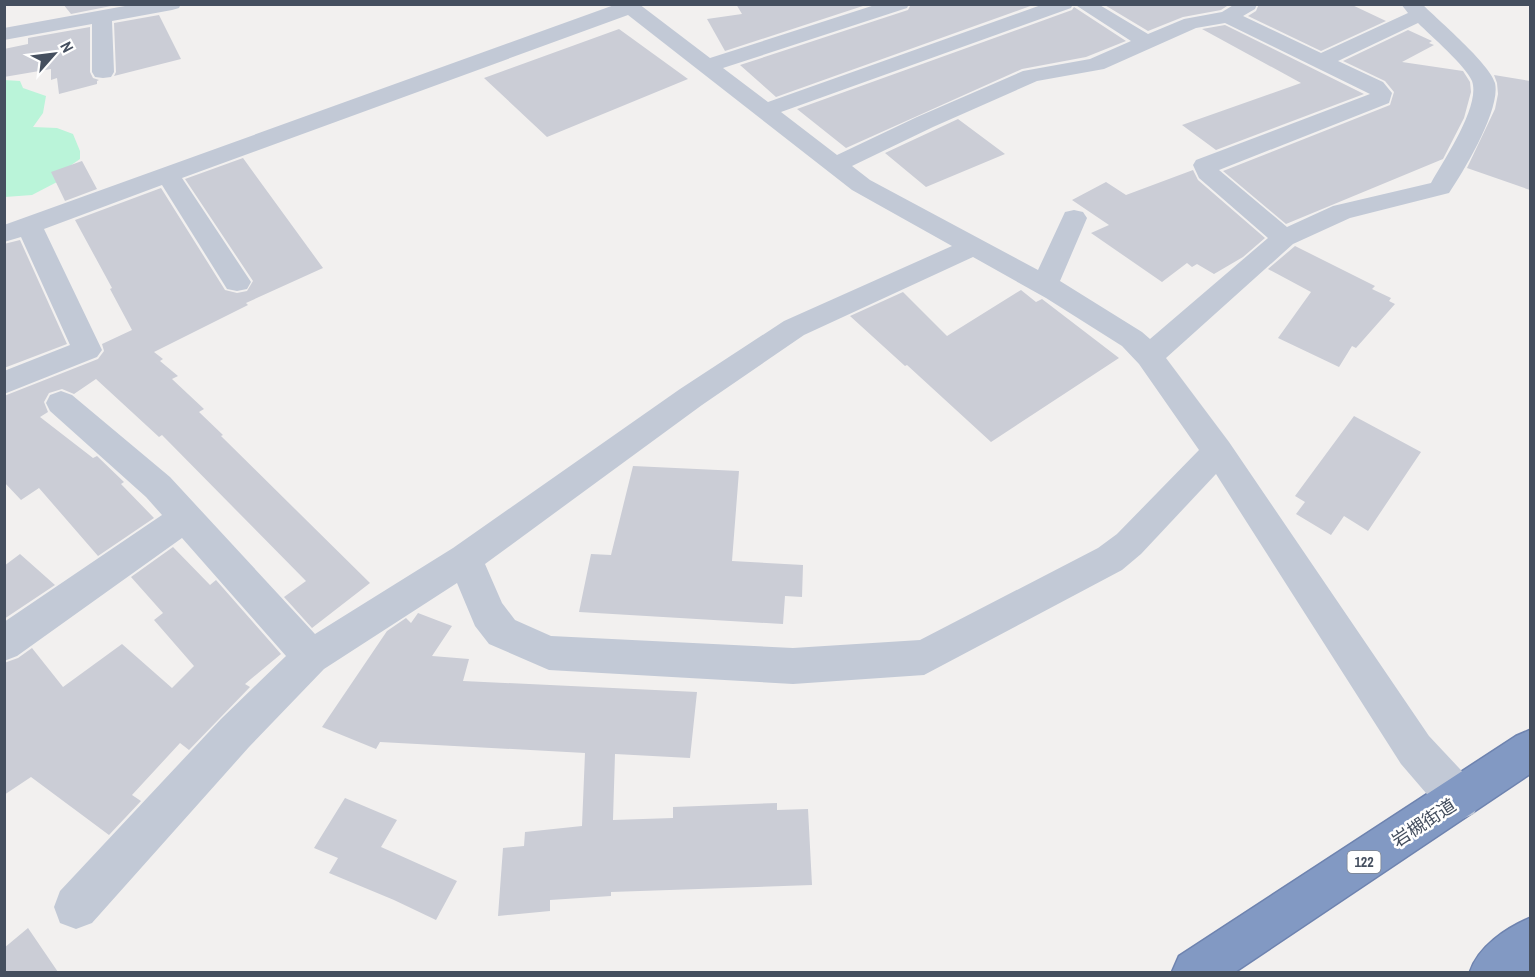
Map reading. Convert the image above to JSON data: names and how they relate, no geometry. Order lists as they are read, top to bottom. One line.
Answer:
{"streets":{"highway":["岩槻街道","122"]},"north":"top right"}
